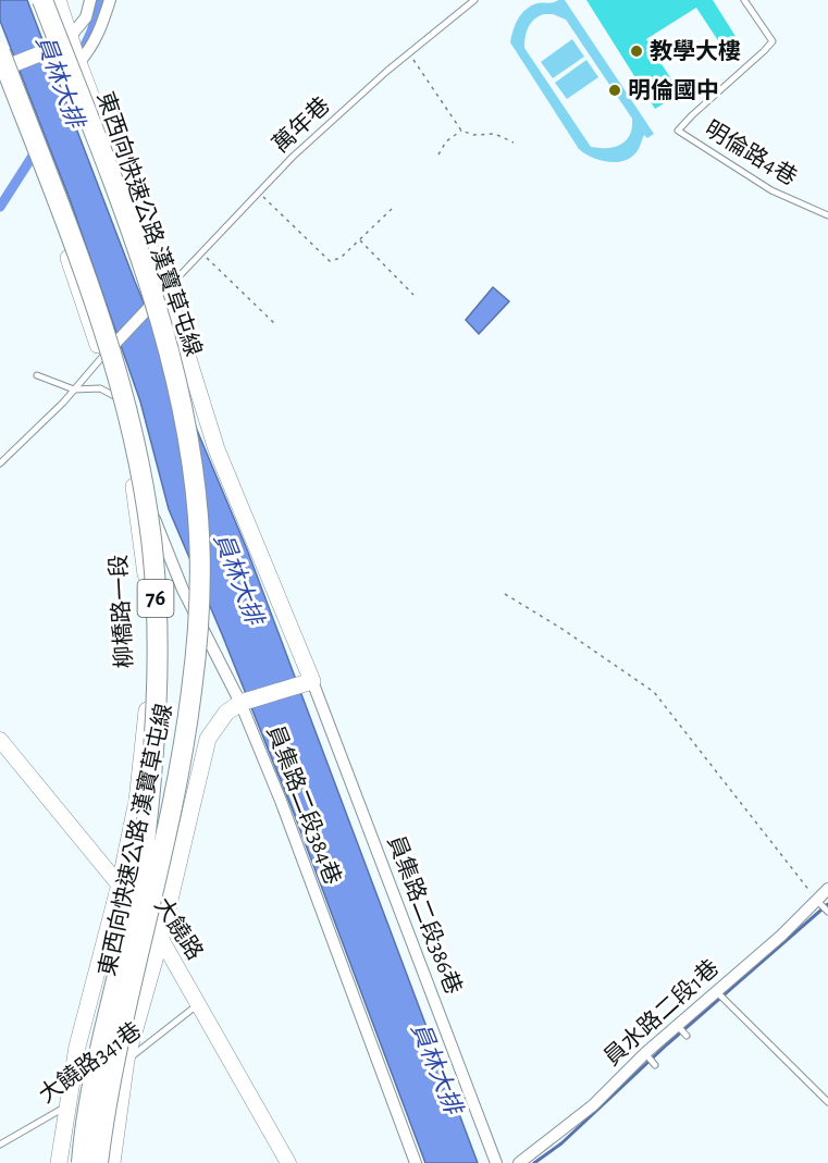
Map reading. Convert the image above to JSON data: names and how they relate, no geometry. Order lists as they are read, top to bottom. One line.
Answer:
{"streets":{"highway":["東西向快速公路 漢寶草屯線","76"],"main road":["柳橋路一段"],"street":["員集路二段384巷","員集路二段386巷","大饒路","員水路二段1巷"],"lane":["萬年巷","明倫路4巷","大饒路341巷"]},"crossings":[["東西向快速公路 漢寶草屯線","柳橋路一段"],["柳橋路一段","員集路二段384巷"],["柳橋路一段","大饒路"],["柳橋路一段","大饒路341巷"],["大饒路","大饒路341巷"]],"water":["員林大排"],"places":["教學大樓","明倫國中"]}
